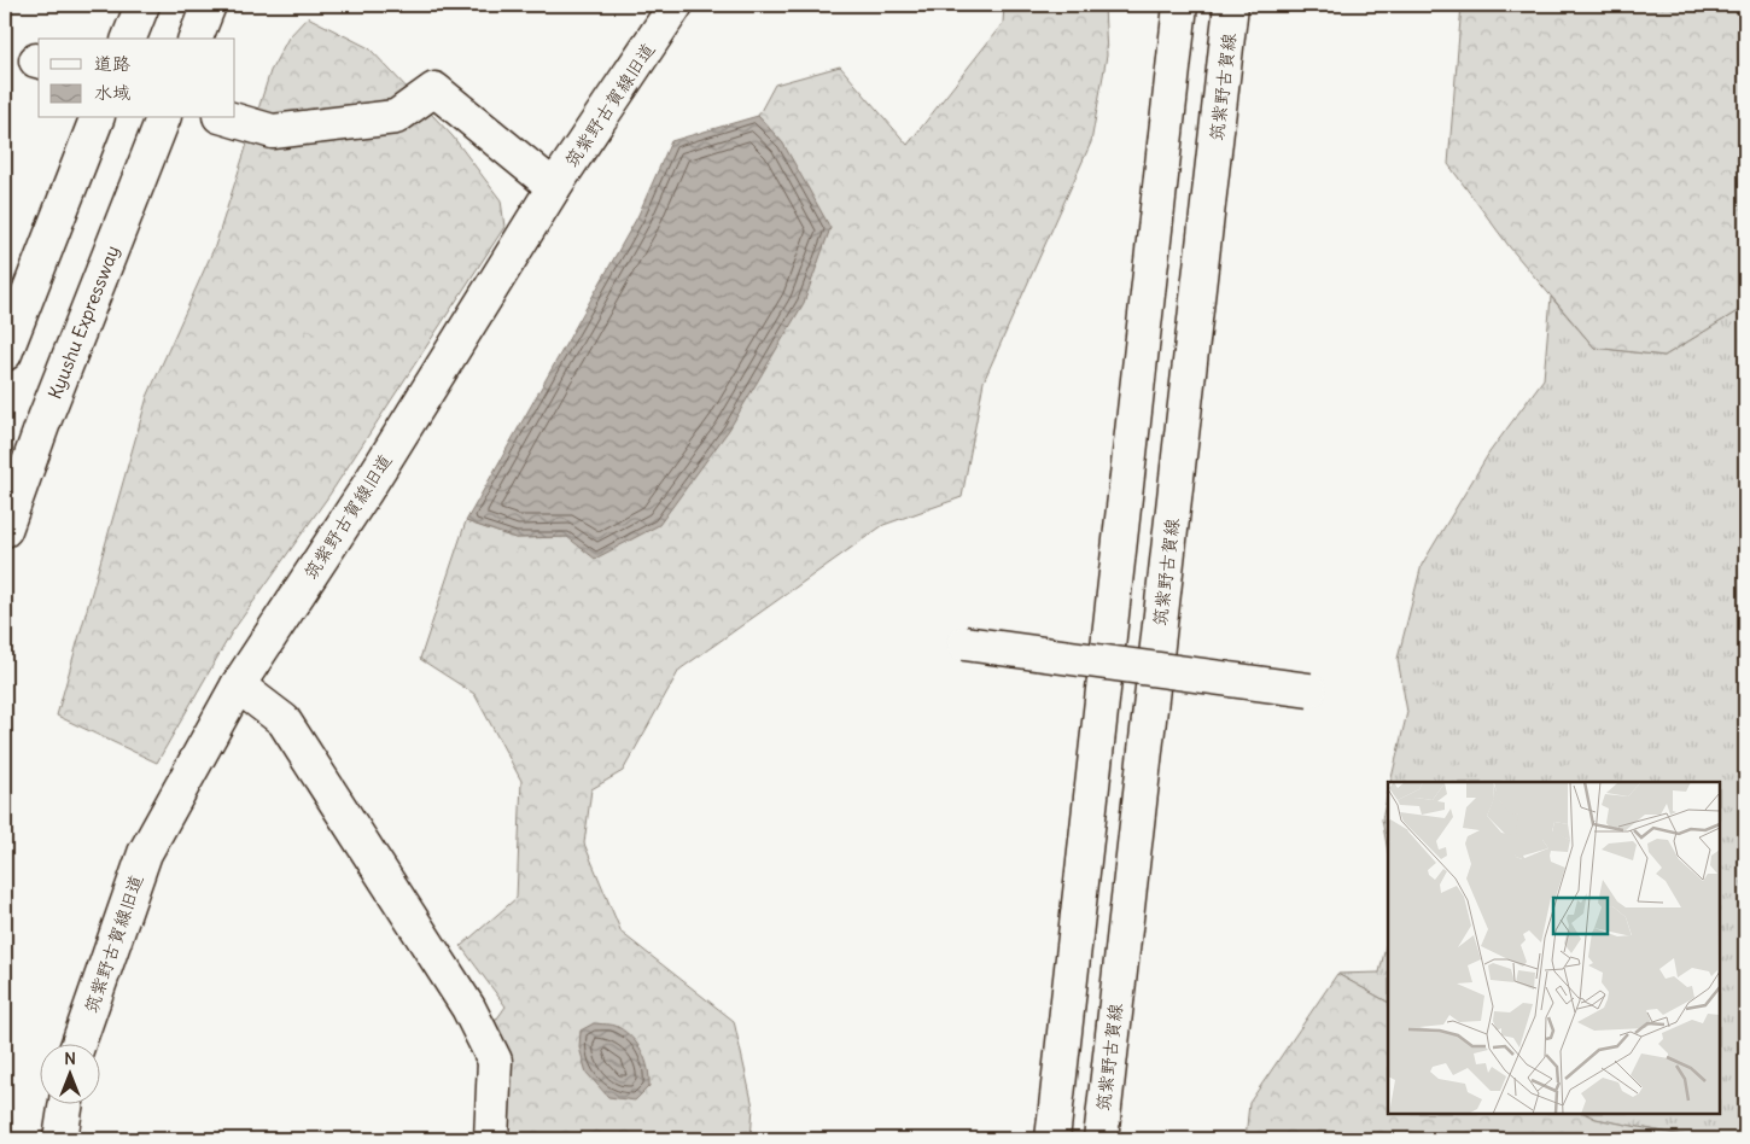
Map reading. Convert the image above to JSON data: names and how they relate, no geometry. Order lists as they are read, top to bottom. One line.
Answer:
{"streets":{"main road":["筑紫野古賀線","筑紫野古賀線旧道","Kyushu Expressway"]},"legend":["道路","水域"],"north":"top"}
